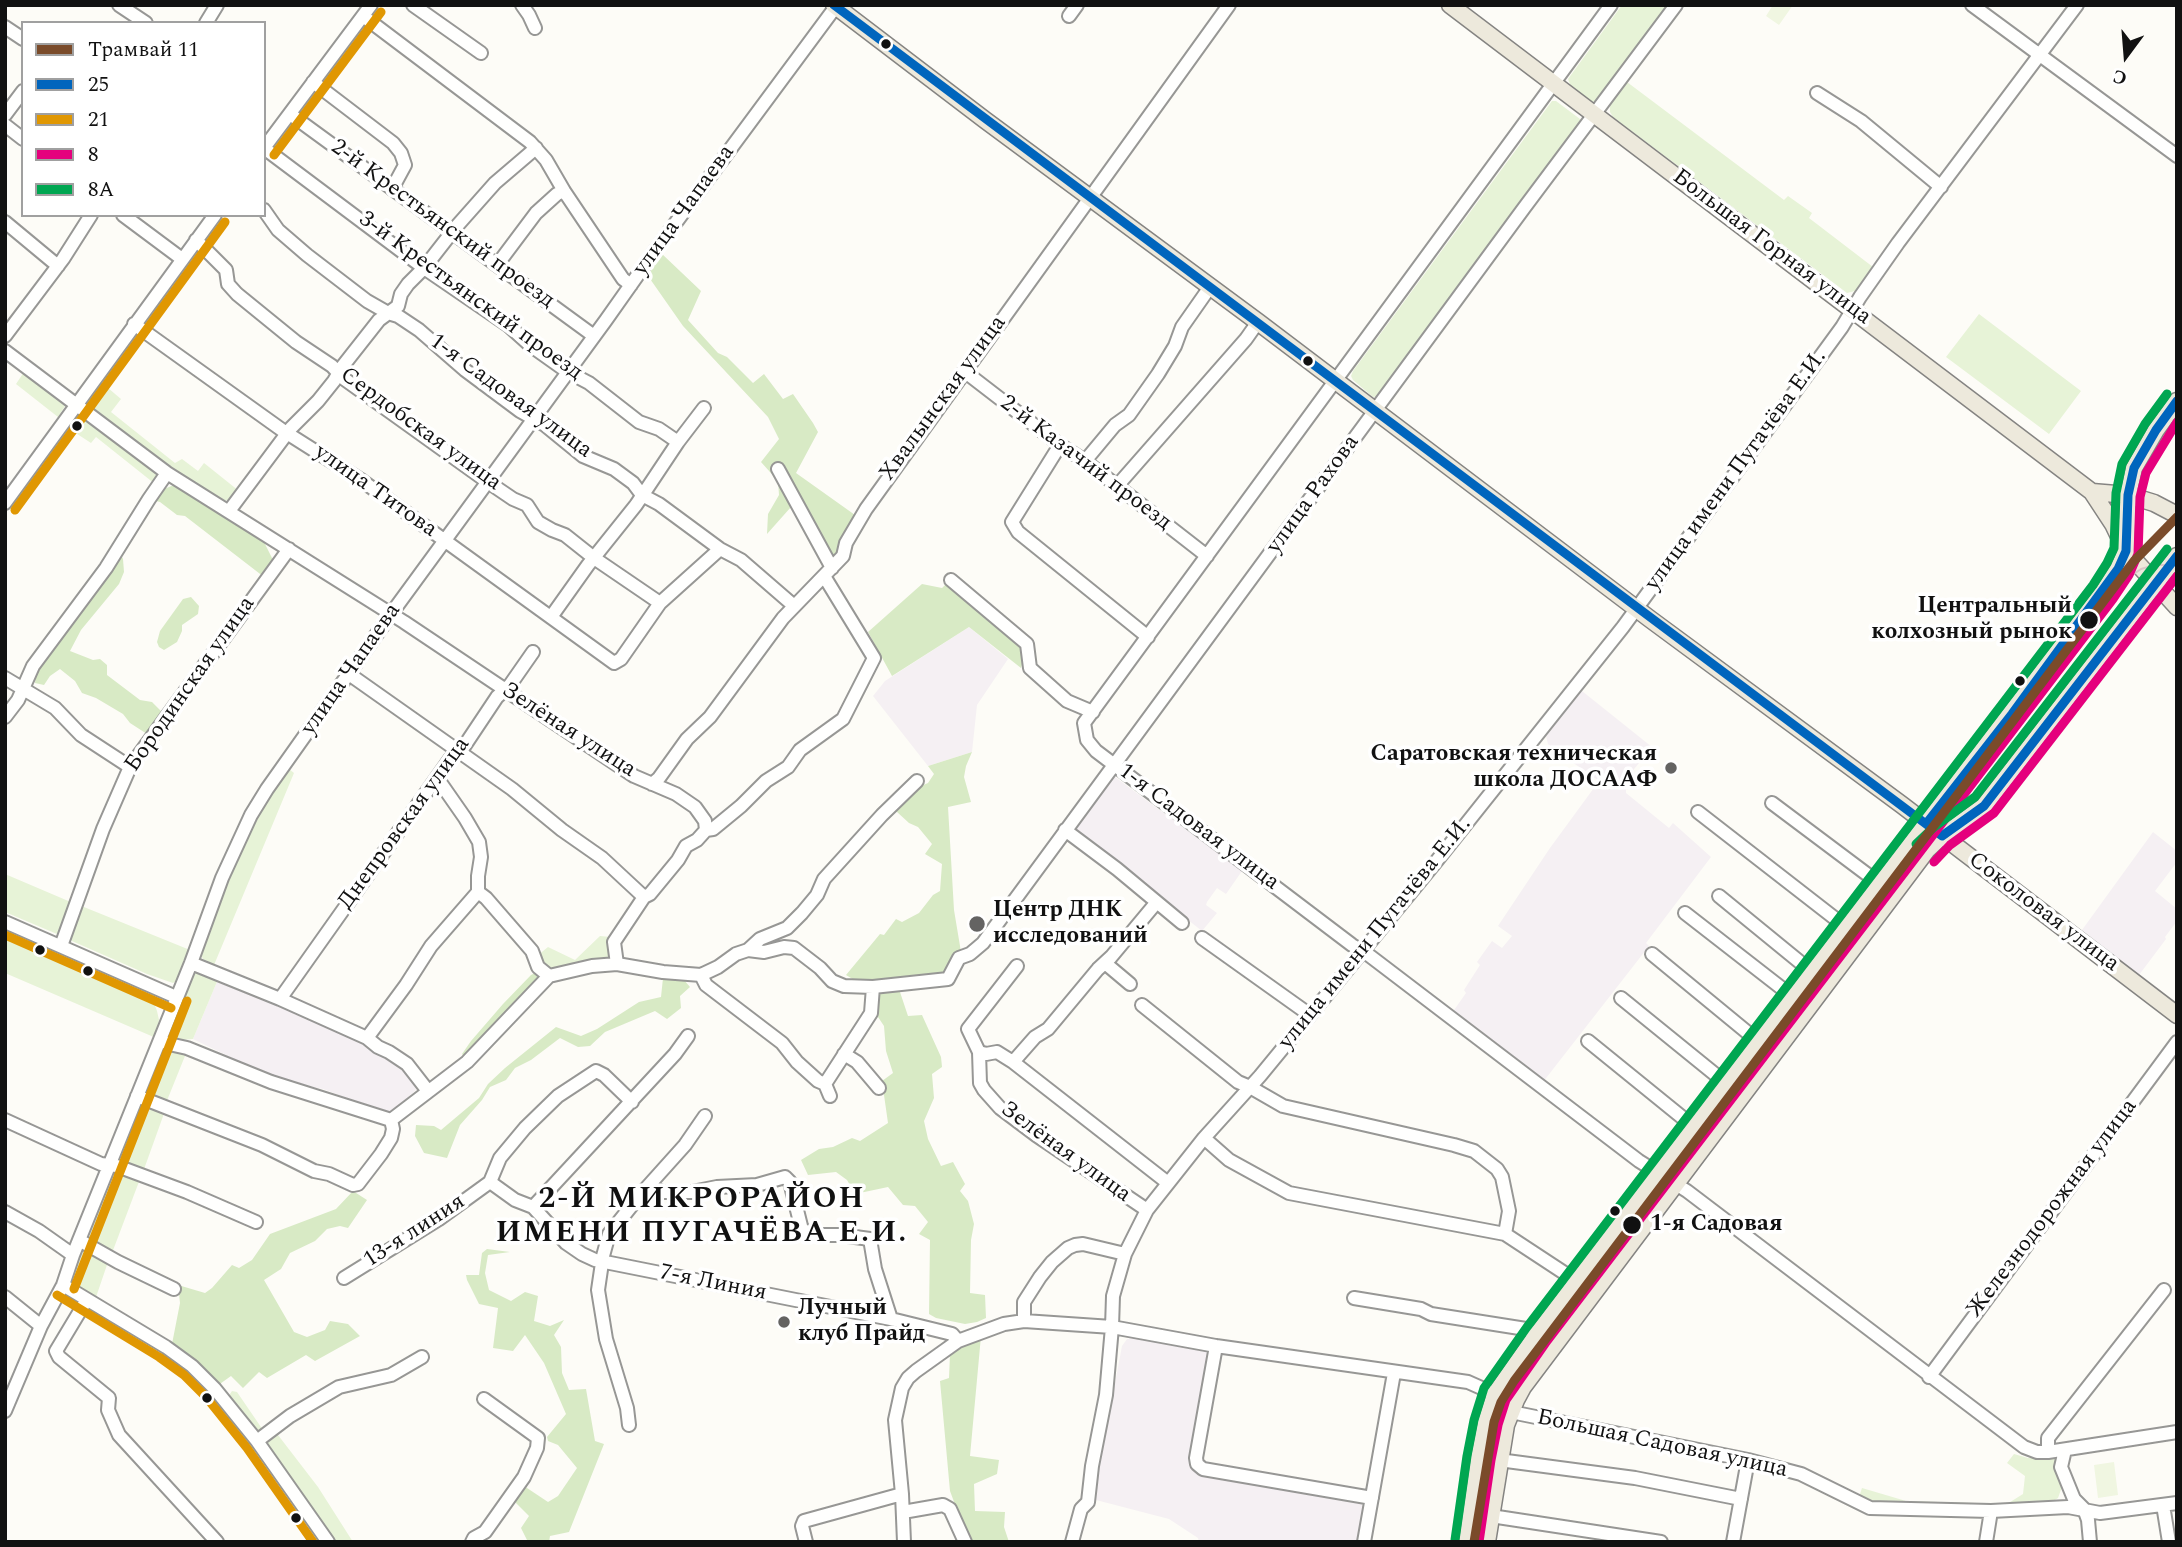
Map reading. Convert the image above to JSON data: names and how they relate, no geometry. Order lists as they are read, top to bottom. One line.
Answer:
{"streets":{"main road":["Большая Горная улица","Соколовая улица"],"street":["улица Чапаева","2-й Крестьянский проезд","3-й Крестьянский проезд","1-я Садовая улица","Хвалынская улица","Сердобская улица","2-й Казачий проезд","улица имени Пугачёва Е.И.","улица Титова","улица Рахова","Бородинская улица","Зелёная улица","Днепровская улица","Железнодорожная улица","13-я линия","7-я Линия","Большая Садовая улица"]},"crossings":[["улица Чапаева","2-й Крестьянский проезд"],["улица Чапаева","3-й Крестьянский проезд"],["улица Чапаева","1-я Садовая улица"],["улица Чапаева","Сердобская улица"],["улица Чапаева","улица Титова"],["улица Чапаева","Зелёная улица"],["улица Чапаева","Соколовая улица"],["Большая Горная улица","улица имени Пугачёва Е.И."],["Большая Горная улица","улица Рахова"],["1-я Садовая улица","Хвалынская улица"],["1-я Садовая улица","улица имени Пугачёва Е.И."],["1-я Садовая улица","улица Рахова"],["1-я Садовая улица","Железнодорожная улица"],["Хвалынская улица","2-й Казачий проезд"],["Хвалынская улица","Зелёная улица"],["Хвалынская улица","Соколовая улица"],["Сердобская улица","улица Титова"],["улица имени Пугачёва Е.И.","Зелёная улица"],["улица имени Пугачёва Е.И.","Соколовая улица"],["улица имени Пугачёва Е.И.","Большая Садовая улица"],["улица Рахова","Соколовая улица"],["Бородинская улица","Зелёная улица"],["Зелёная улица","Днепровская улица"],["13-я линия","7-я Линия"],["7-я Линия","Большая Садовая улица"]],"districts":["2-Й МИКРОРАЙОН ИМЕНИ ПУГАЧЁВА Е.И."],"places":["Центральный колхозный рынок","Саратовская техническая школа ДОСААФ","Центр ДНК исследований","1-я Садовая","Лучный клуб Прайд"],"lines":["transit line 25","transit line 21","transit line 8А","transit line 8","tram line 11"],"legend":["Трамвай 11","25","21","8","8А"],"north":"bottom"}
